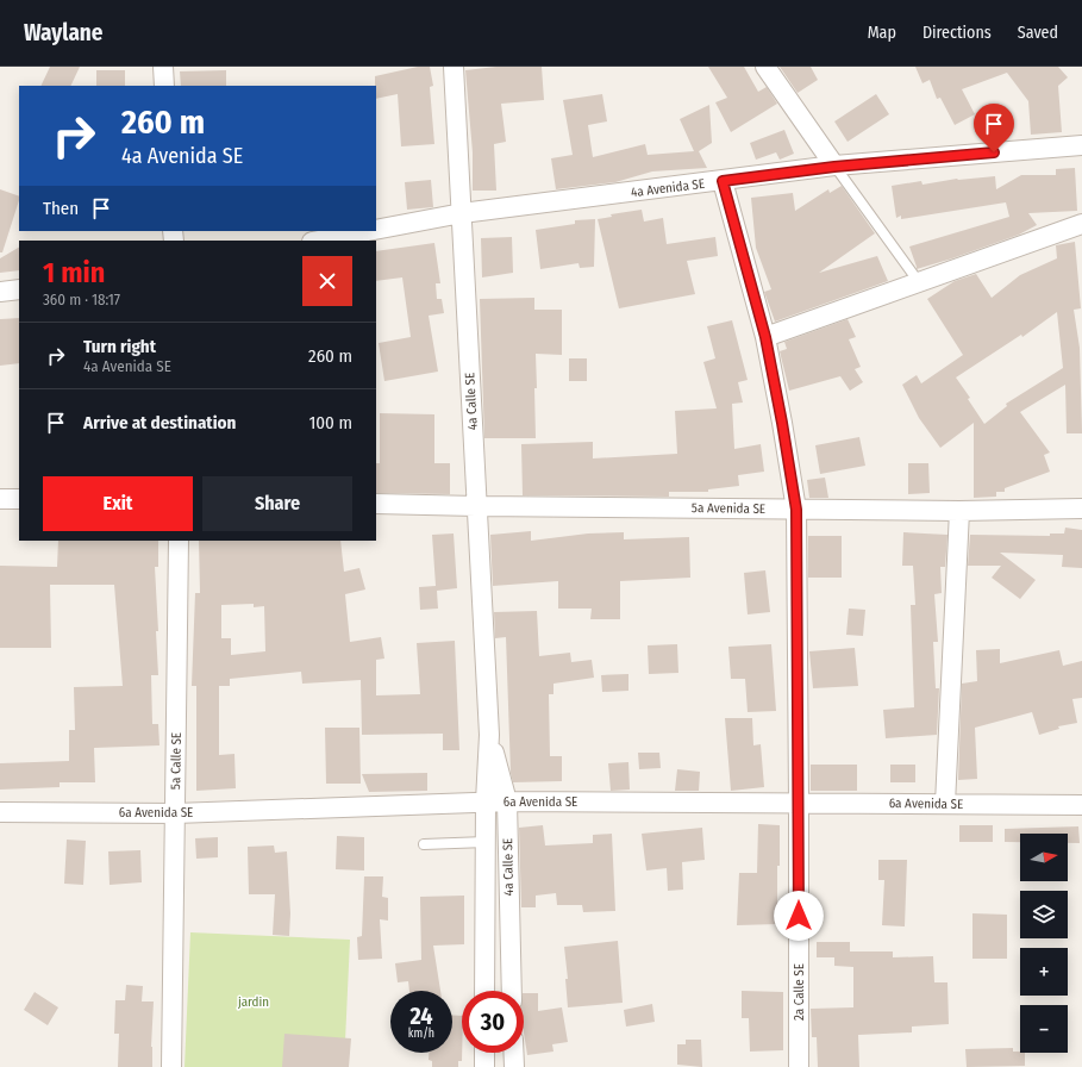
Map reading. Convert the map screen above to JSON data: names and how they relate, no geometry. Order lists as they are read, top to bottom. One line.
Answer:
{"streets":{"street":["4a Avenida SE","4a Calle SE","5a Avenida SE","5a Calle SE","6a Avenida SE","2a Calle SE"]},"crossings":[["4a Avenida SE","4a Calle SE"],["4a Avenida SE","2a Calle SE"],["4a Calle SE","5a Avenida SE"],["4a Calle SE","6a Avenida SE"],["5a Avenida SE","2a Calle SE"],["5a Calle SE","6a Avenida SE"],["6a Avenida SE","2a Calle SE"]],"parks":["jardin"],"north":"right","page":{"header":"Waylane","nav":["Map","Directions","Saved"],"turn":["260 m","4a Avenida SE"],"then":"Then","heading":["1 min","360 m · 18:17"],"list":[{"name":"Turn right","note":"4a Avenida SE","value":"260 m"},{"name":"Arrive at destination","value":"100 m"}],"buttons":["Exit","Share"],"map_buttons":["+","−"],"speed":"24 km/h","limit":"30"}}
